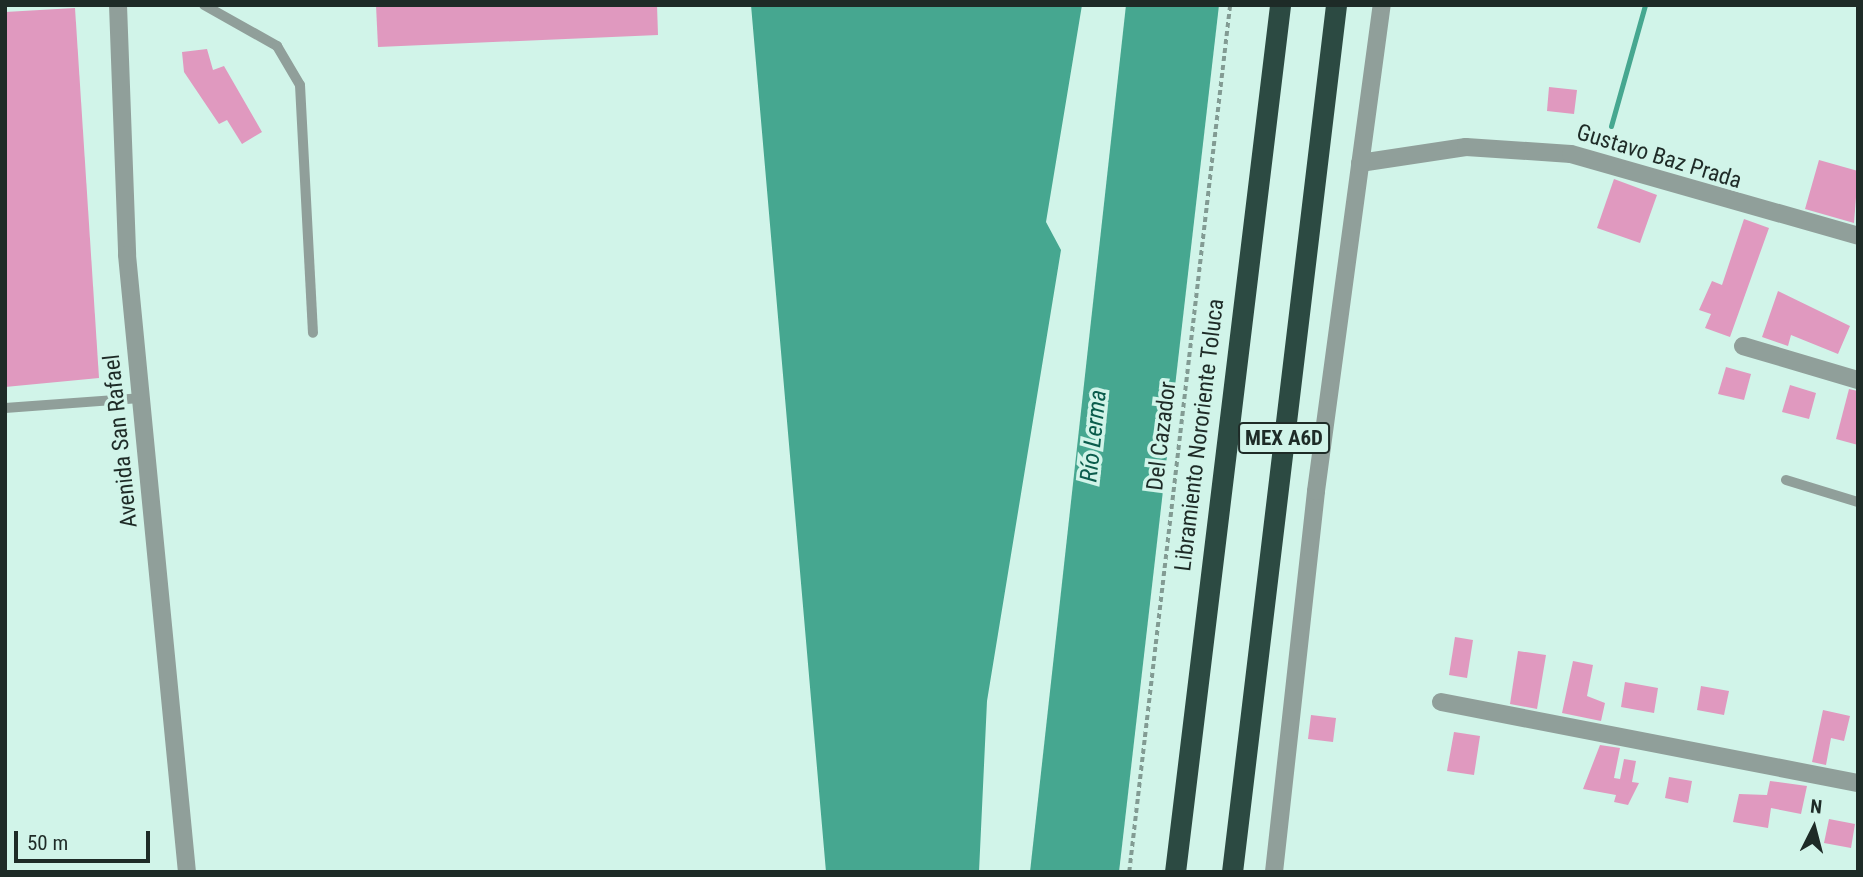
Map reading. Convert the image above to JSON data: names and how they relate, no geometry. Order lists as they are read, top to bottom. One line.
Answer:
{"streets":{"highway":["Libramiento Nororiente Toluca","MEX A6D"],"street":["Gustavo Baz Prada","Avenida San Rafael"],"path":["Del Cazador"]},"water":["Río Lerma"],"scale_bar":"50 m","north":"top"}
